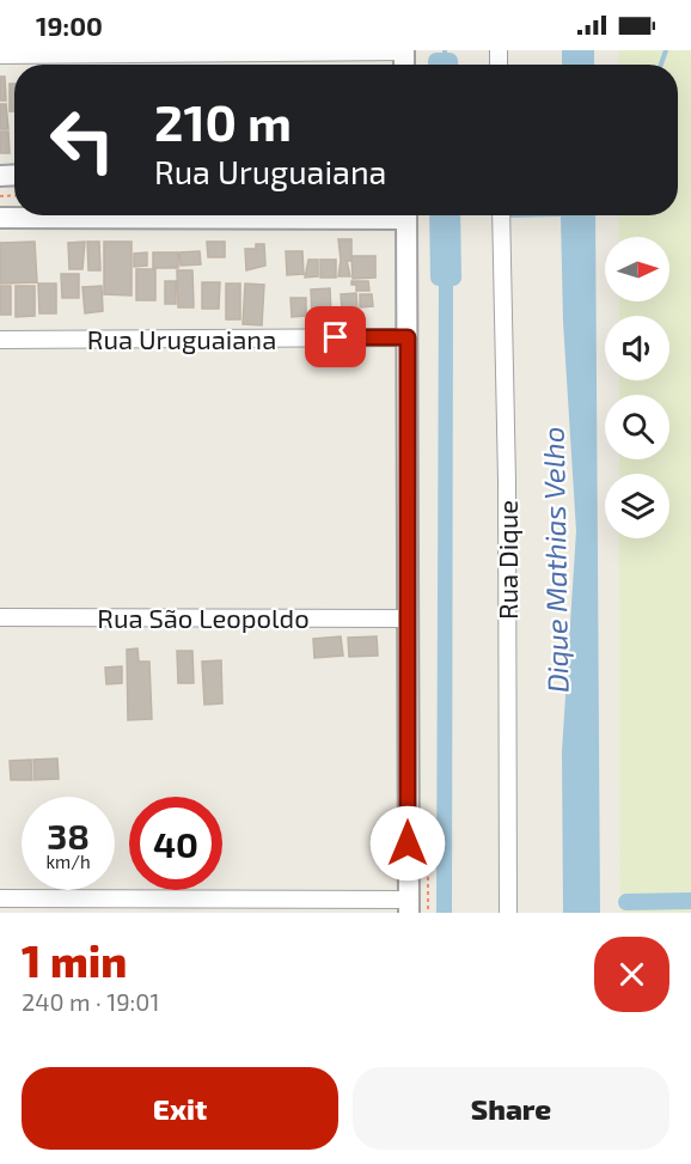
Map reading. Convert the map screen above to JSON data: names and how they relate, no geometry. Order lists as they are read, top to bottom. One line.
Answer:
{"streets":{"street":["Rua Uruguaiana","Rua Dique","Rua São Leopoldo"]},"water":["Dique Mathias Velho"],"north":"right","page":{"status":"19:00","turn":["210 m","Rua Uruguaiana"],"speed":"38 km/h","limit":"40","heading":["1 min","240 m · 19:01"],"buttons":["Exit","Share"]}}
